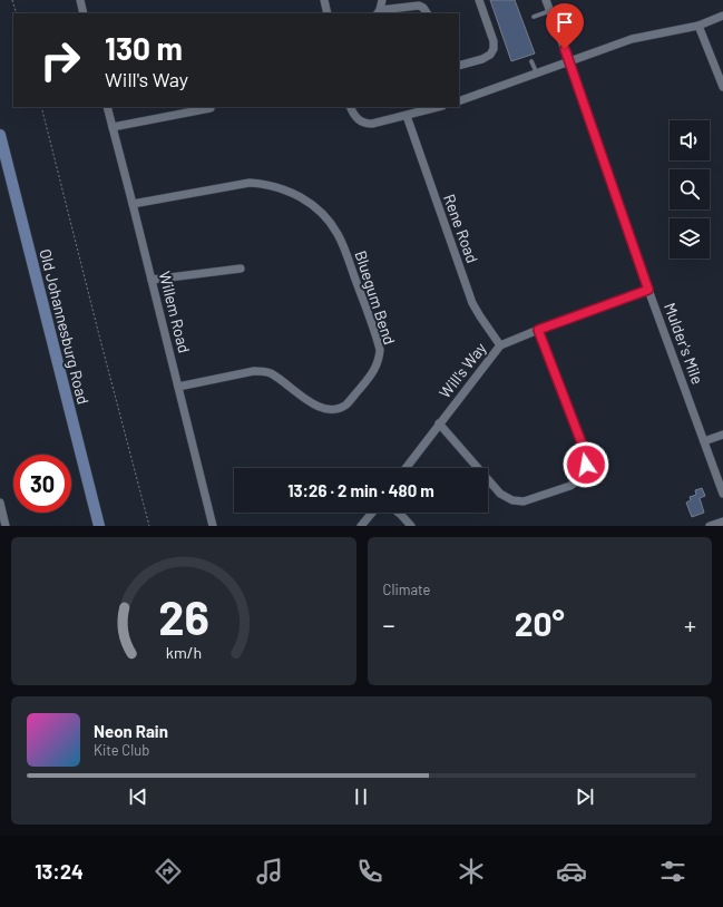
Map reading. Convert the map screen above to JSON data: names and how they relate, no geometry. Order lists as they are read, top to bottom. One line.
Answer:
{"streets":{"main road":["Old Johannesburg Road"],"street":["Rene Road","Bluegum Bend","Willem Road","Mulder's Mile","Will's Way"]},"crossings":[["Rene Road","Will's Way"],["Bluegum Bend","Willem Road"],["Mulder's Mile","Will's Way"]],"page":{"turn":["130 m","Will's Way"],"limit":"30","trip":"13:26 · 2 min · 480 m","tile":"Climate","heat":["−","20°","+"],"song":["Neon Rain","Kite Club"],"tabs":"13:24","gauge":["26","km/h"]}}
